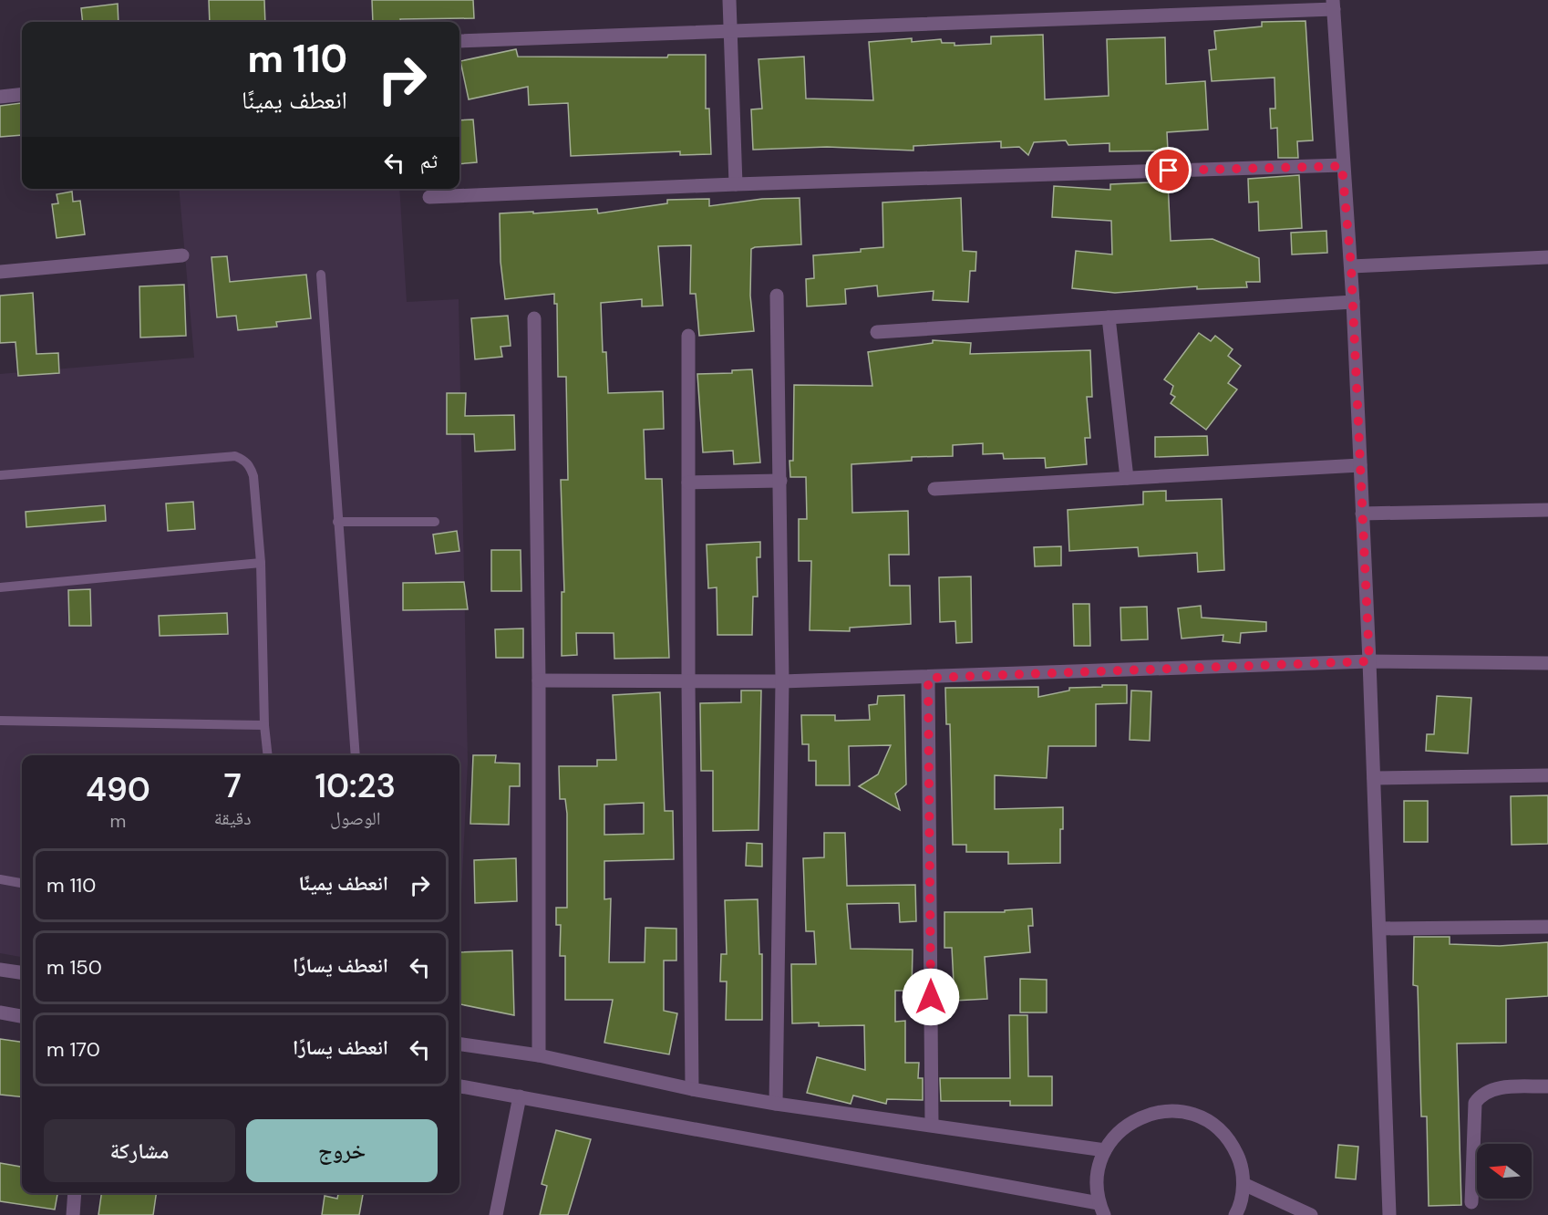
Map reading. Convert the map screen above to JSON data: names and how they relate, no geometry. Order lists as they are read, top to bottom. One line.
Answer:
{"north":"left","page":{"turn":["110 m","انعطف يمينًا"],"then":"ثم","eta":["10:23","الوصول","7","دقيقة","490","m"],"list":[{"name":"انعطف يمينًا","value":"110 m"},{"name":"انعطف يسارًا","value":"150 m"},{"name":"انعطف يسارًا","value":"170 m"}],"buttons":["خروج","مشاركة"]}}
